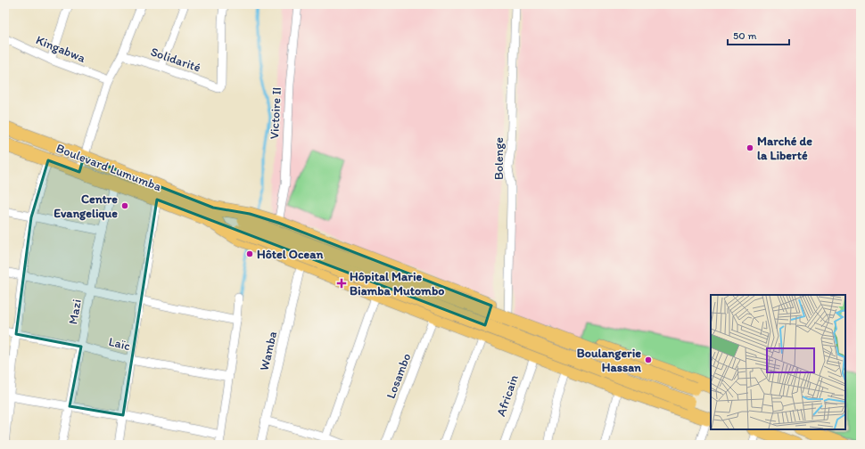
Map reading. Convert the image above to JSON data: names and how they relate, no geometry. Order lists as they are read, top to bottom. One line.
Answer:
{"streets":{"highway":["Boulevard Lumumba"],"street":["Kingabwa","Solidarité","Victoire II","Bolenge","Mazi","Laïc","Wamba","Losambo","Africain"]},"crossings":[["Boulevard Lumumba","Mazi"],["Mazi","Laïc"]],"places":{"other":["Marché de la Liberté","Centre Evangelique","Hôtel Ocean","Boulangerie Hassan"],"health":["Hôpital Marie Biamba Mutombo"]},"scale_bar":"50 m"}
